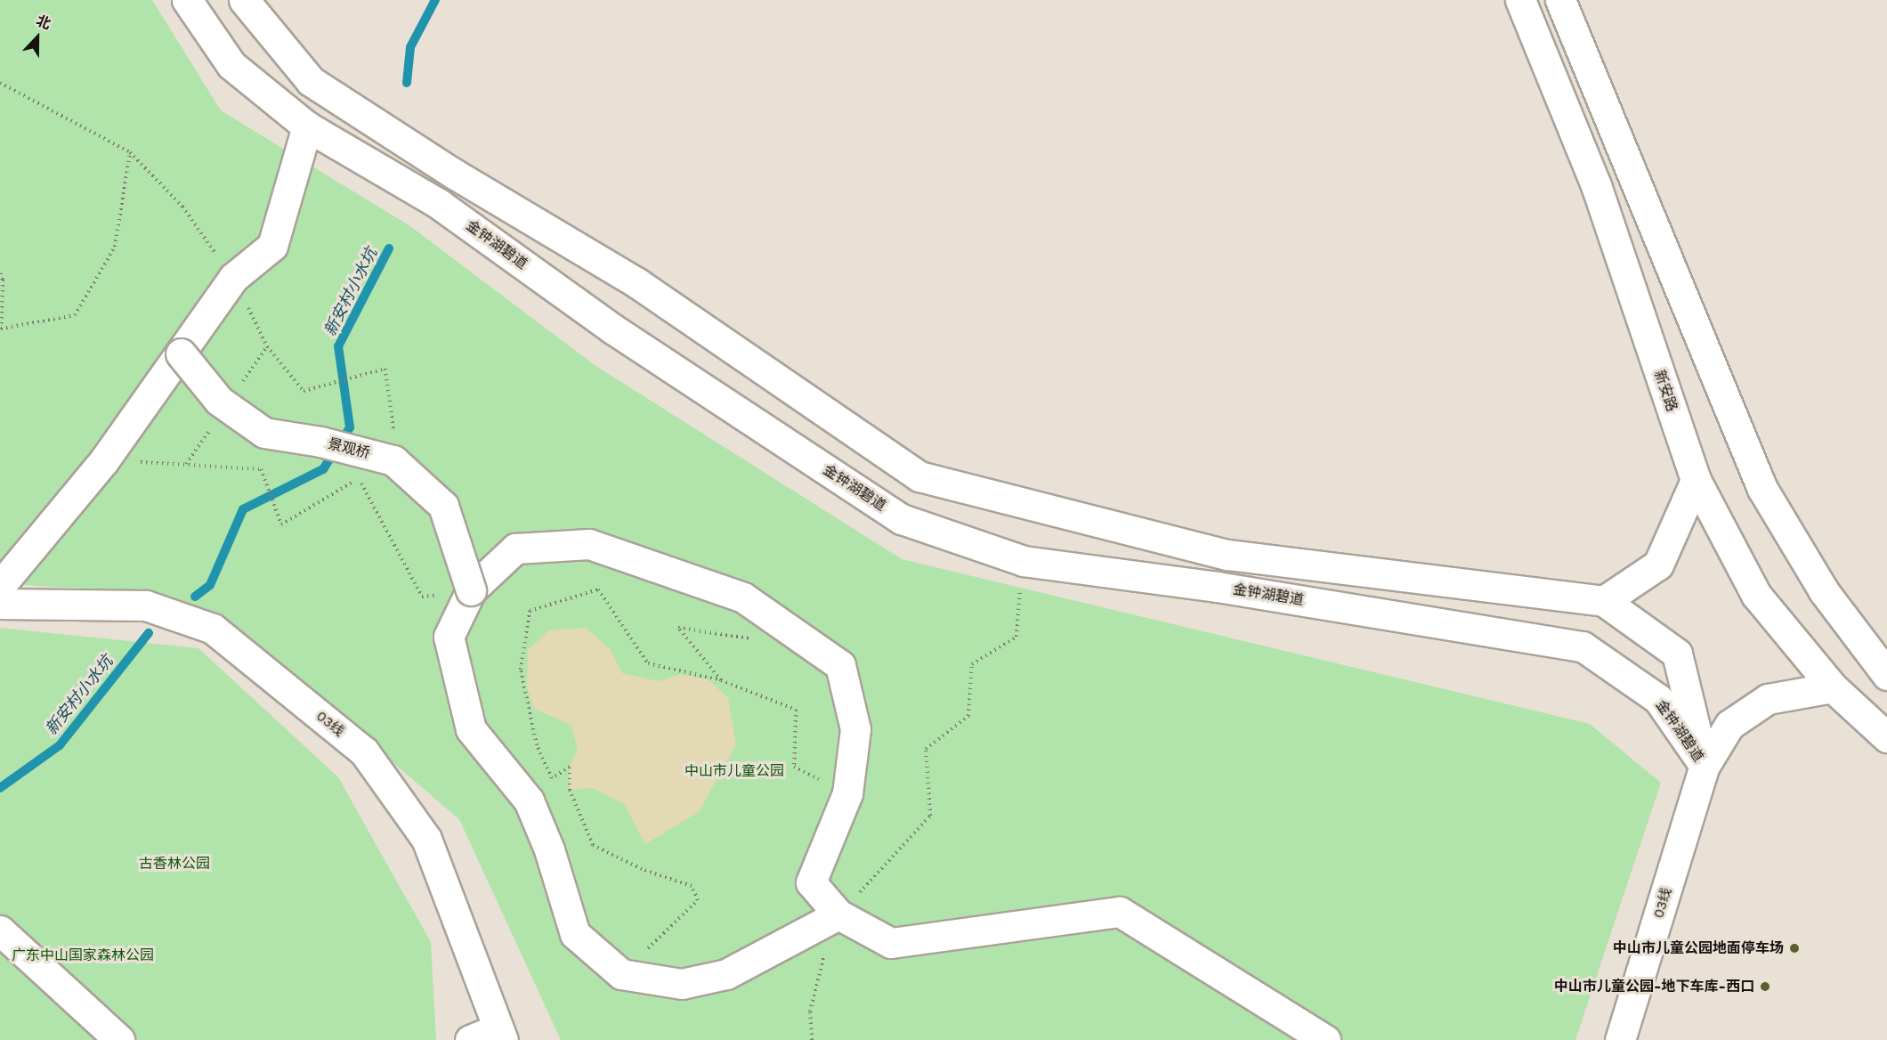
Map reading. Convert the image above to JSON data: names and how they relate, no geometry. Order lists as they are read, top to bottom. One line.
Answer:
{"streets":{"street":["金钟湖碧道","新安路","景观桥","03线"]},"crossings":[["金钟湖碧道","03线"],["新安路","03线"]],"water":["新安村小水坑"],"parks":["中山市儿童公园","古香林公园","广东中山国家森林公园"],"places":["中山市儿童公园地面停车场","中山市儿童公园-地下车库-西口"],"north":"top"}
